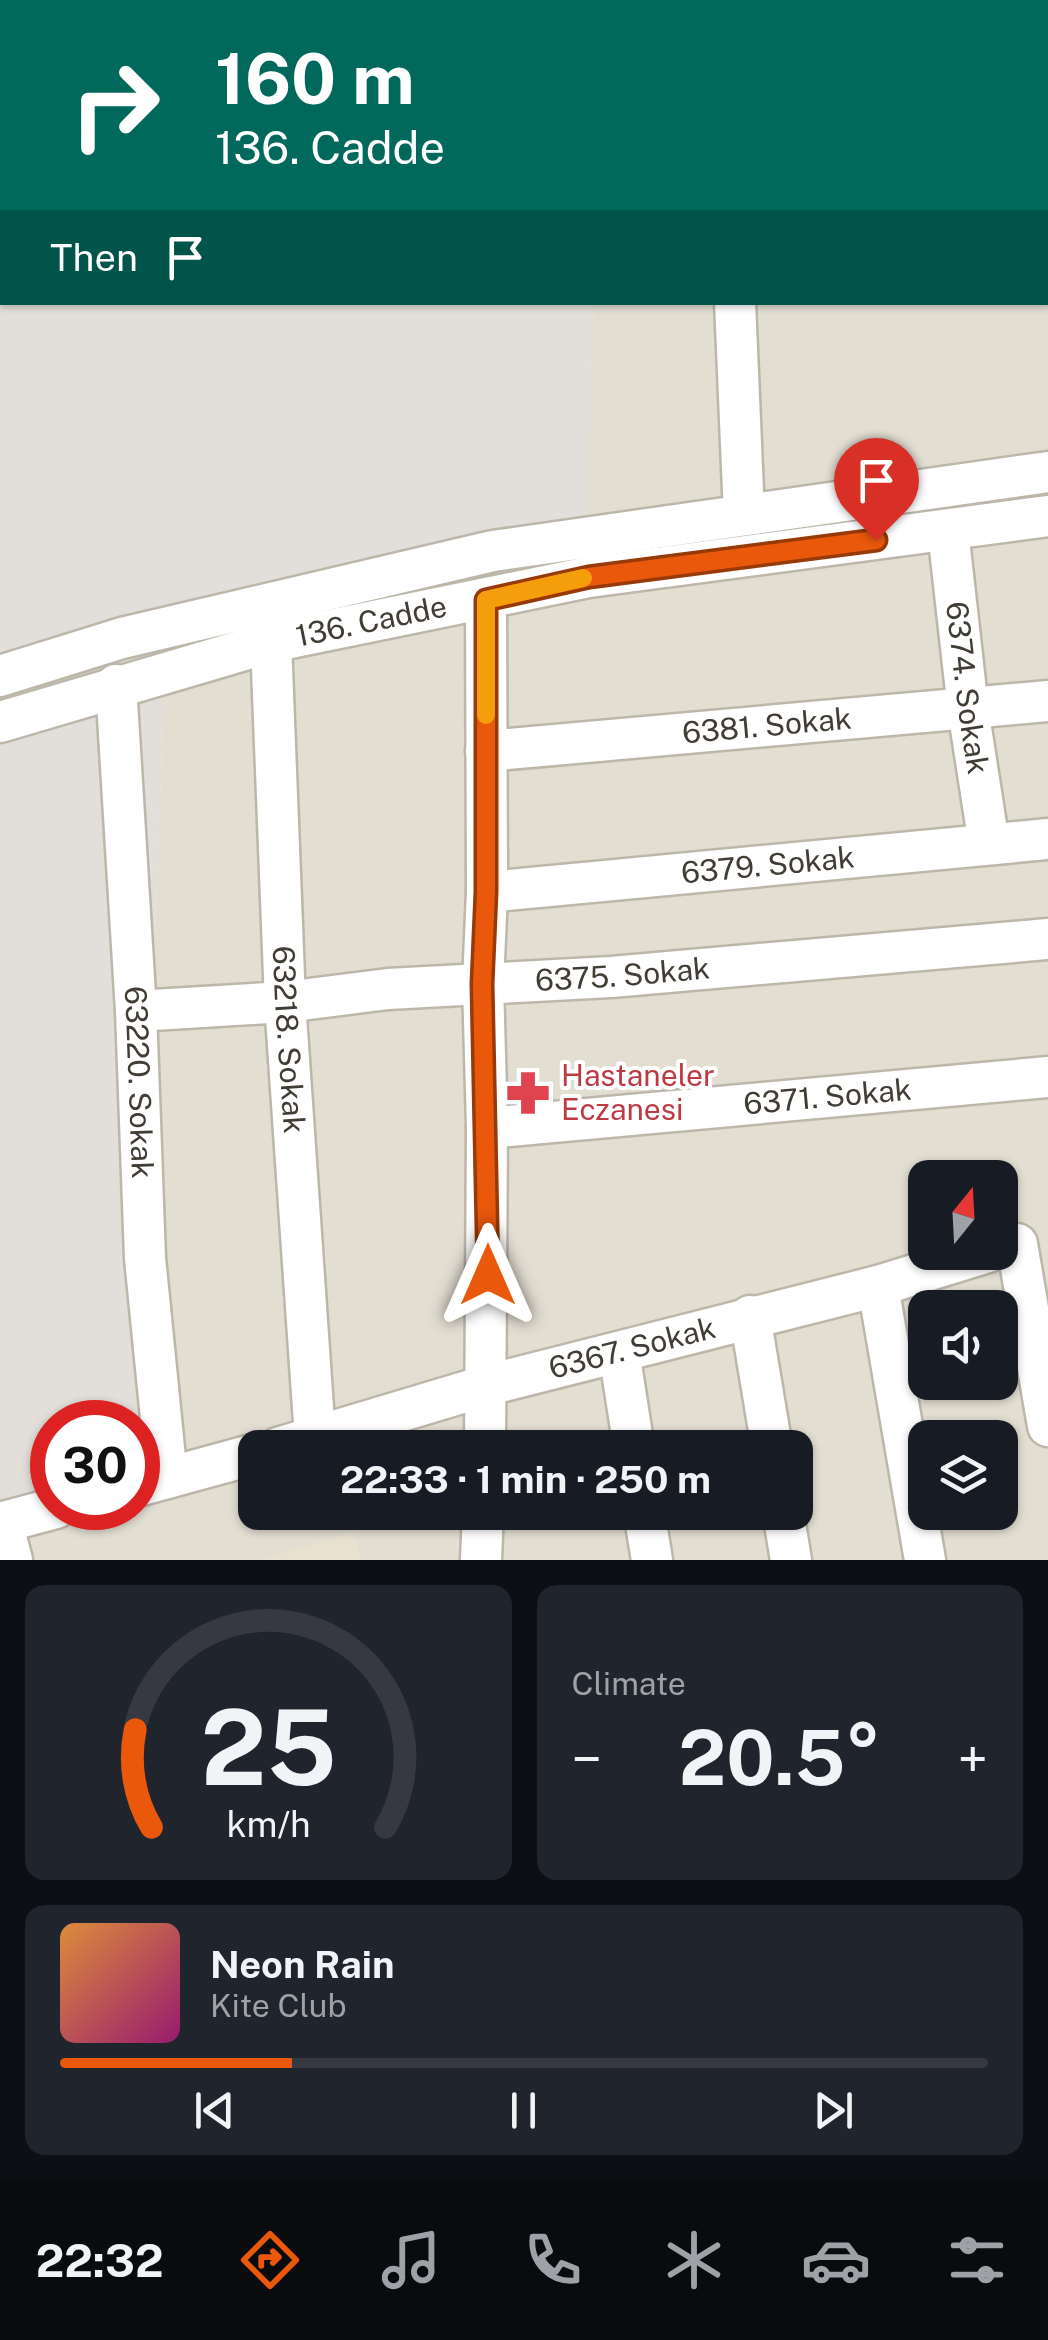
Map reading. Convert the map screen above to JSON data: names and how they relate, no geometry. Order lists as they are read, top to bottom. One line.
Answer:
{"streets":{"street":["136. Cadde","6374. Sokak","6381. Sokak","6379. Sokak","6375. Sokak","63218. Sokak","63220. Sokak","6371. Sokak","6367. Sokak"]},"crossings":[["136. Cadde","6374. Sokak"],["136. Cadde","63218. Sokak"],["136. Cadde","63220. Sokak"],["6374. Sokak","6381. Sokak"],["6374. Sokak","6379. Sokak"],["6375. Sokak","63218. Sokak"],["6375. Sokak","63220. Sokak"]],"places":{"pharmacy":["Hastaneler Eczanesi"]},"north":"top","page":{"turn":["160 m","136. Cadde"],"then":"Then","limit":"30","trip":"22:33 · 1 min · 250 m","tile":"Climate","heat":["−","20.5°","+"],"song":["Neon Rain","Kite Club"],"tabs":"22:32","gauge":["25","km/h"]}}
